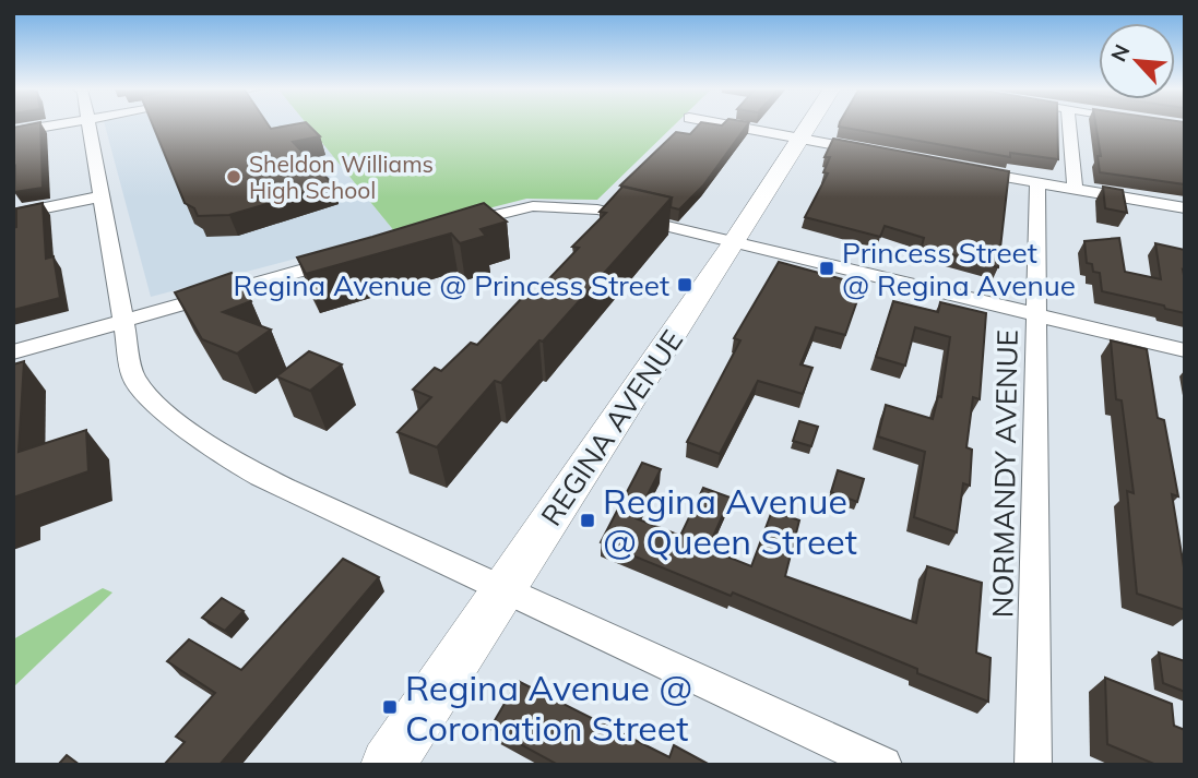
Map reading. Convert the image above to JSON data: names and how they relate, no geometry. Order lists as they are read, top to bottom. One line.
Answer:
{"streets":{"street":["REGINA AVENUE","NORMANDY AVENUE"]},"places":{"other":["Sheldon Williams High School"],"transit":["Princess Street @ Regina Avenue","Regina Avenue @ Princess Street","Regina Avenue @ Queen Street","Regina Avenue @ Coronation Street"]},"north":"top left"}
